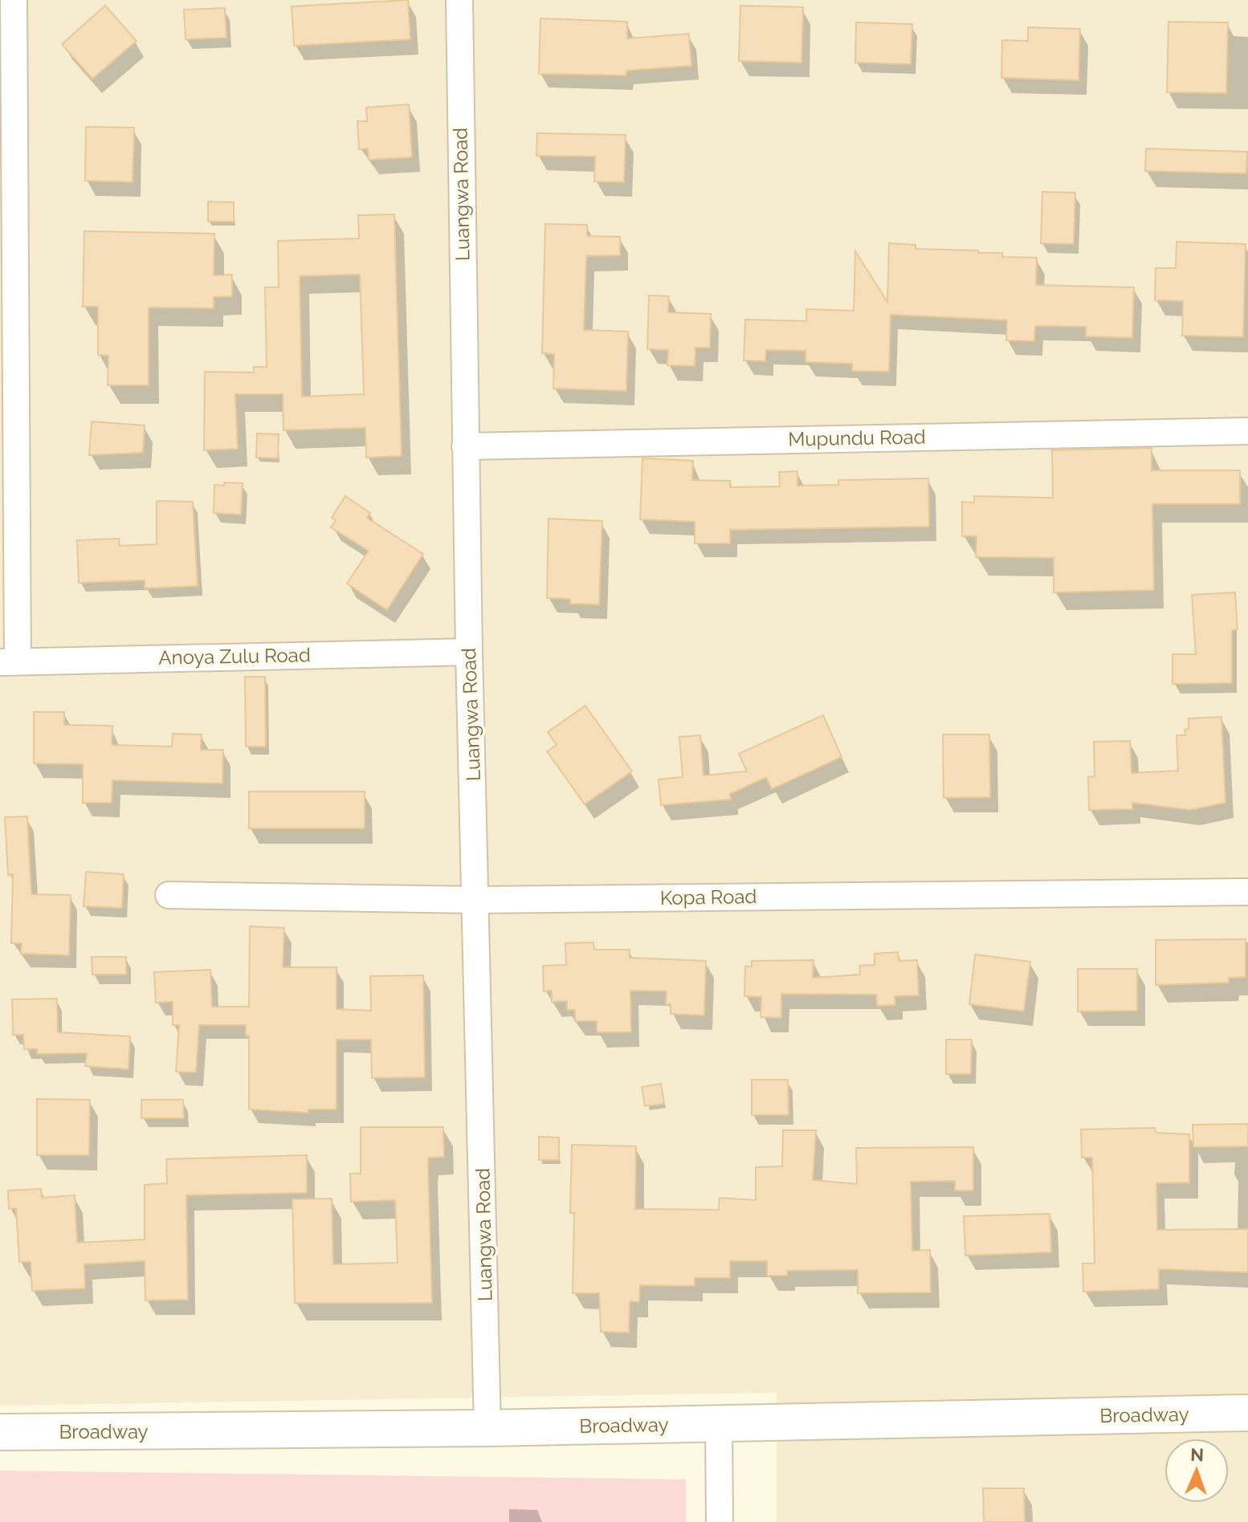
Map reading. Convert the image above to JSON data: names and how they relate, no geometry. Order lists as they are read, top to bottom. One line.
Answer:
{"streets":{"main road":["Broadway"],"street":["Luangwa Road","Mupundu Road","Anoya Zulu Road","Kopa Road"]},"crossings":[["Luangwa Road","Mupundu Road"],["Luangwa Road","Anoya Zulu Road"],["Luangwa Road","Kopa Road"],["Luangwa Road","Broadway"]],"north":"top"}
